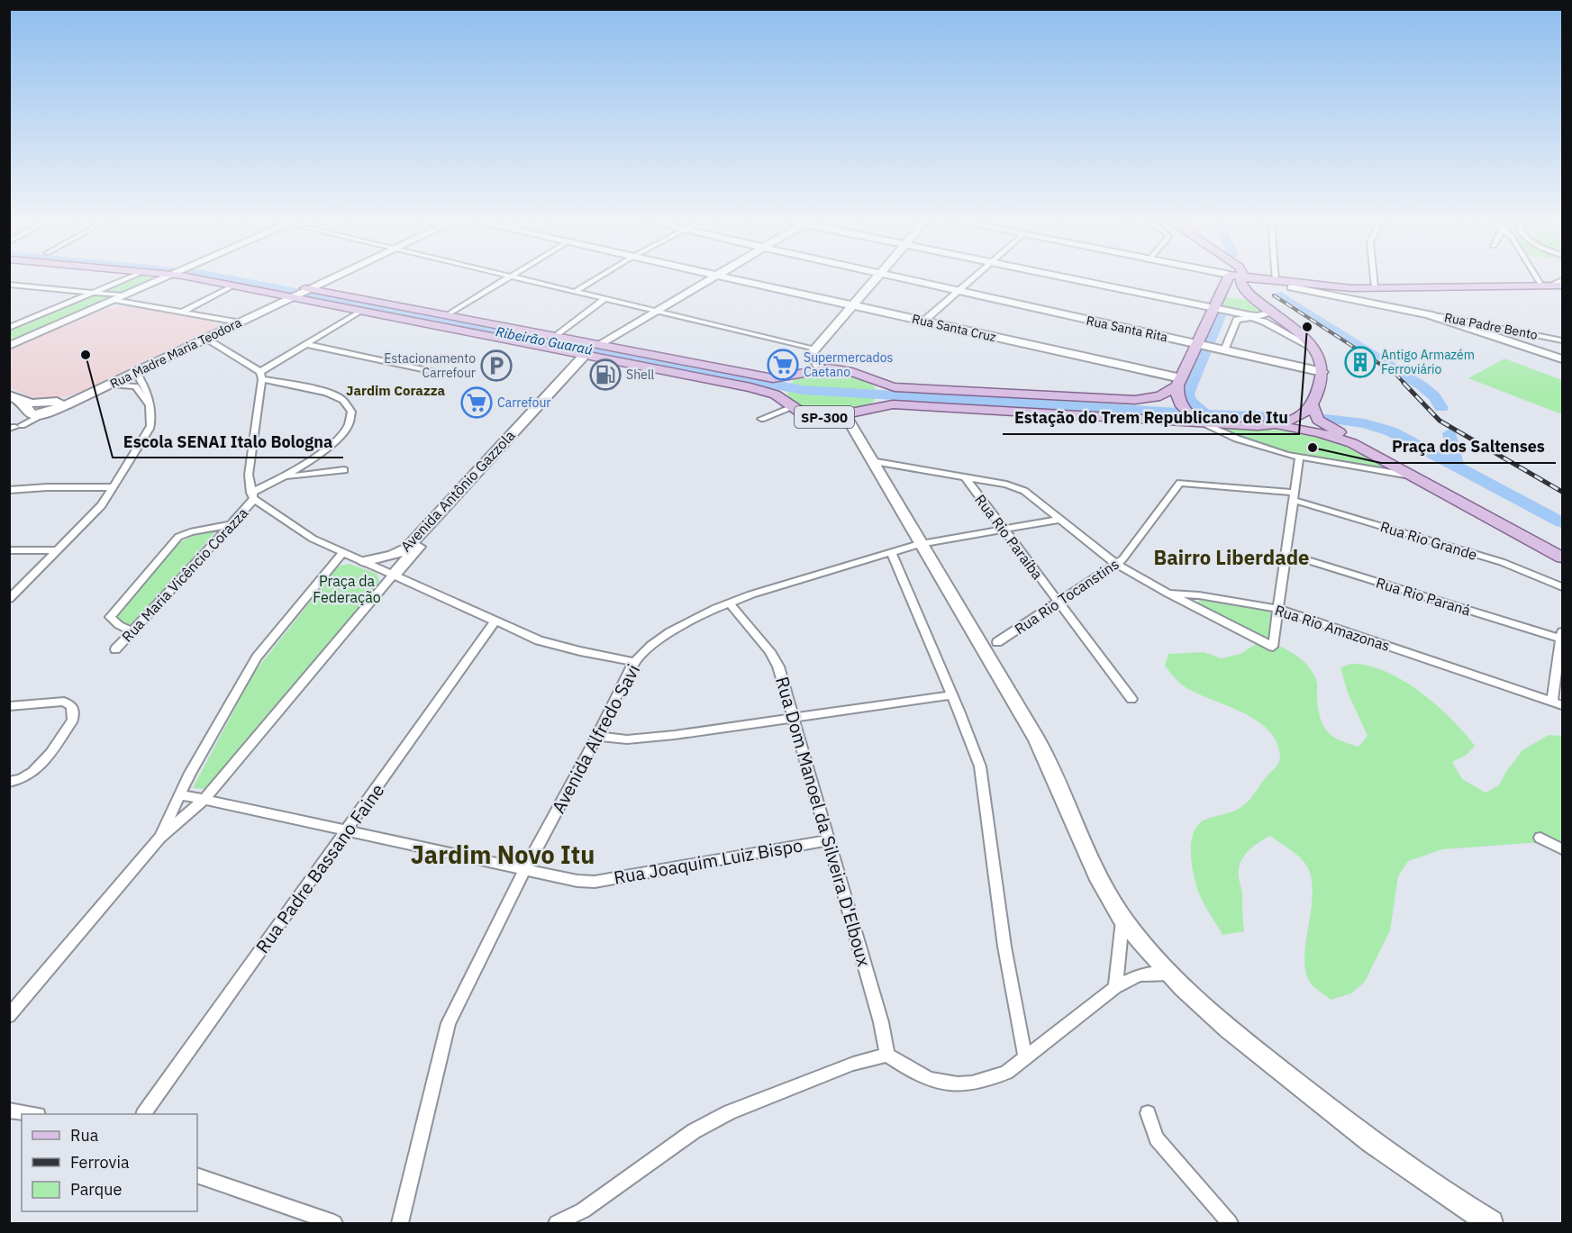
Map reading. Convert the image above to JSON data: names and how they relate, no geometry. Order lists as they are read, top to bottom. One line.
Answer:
{"streets":{"main road":["SP-300"],"street":["Rua Padre Bento","Rua Santa Cruz","Rua Santa Rita","Rua Madre Maria Teodora","Avenida Antônio Gazzola","Rua Rio Paraíba","Rua Rio Grande","Rua Maria Vicêncio Corazza","Rua Rio Tocanstins","Rua Rio Paraná","Rua Rio Amazonas","Avenida Alfredo Savi","Rua Dom Manoel da Silveira D'Elboux","Rua Joaquim Luiz Bispo","Rua Padre Bassano Faine"]},"crossings":[["Rua Santa Cruz","SP-300"],["Rua Madre Maria Teodora","SP-300"],["SP-300","Avenida Antônio Gazzola"],["Rua Rio Paraíba","Rua Rio Tocanstins"],["Rua Rio Paraíba","Rua Rio Amazonas"],["Rua Rio Paraíba","Avenida Alfredo Savi"],["Rua Rio Grande","Rua Rio Tocanstins"],["Rua Rio Tocanstins","Rua Rio Amazonas"],["Rua Rio Amazonas","Avenida Alfredo Savi"],["Avenida Alfredo Savi","Rua Dom Manoel da Silveira D'Elboux"],["Avenida Alfredo Savi","Rua Joaquim Luiz Bispo"],["Rua Dom Manoel da Silveira D'Elboux","Rua Joaquim Luiz Bispo"],["Rua Joaquim Luiz Bispo","Rua Padre Bassano Faine"]],"districts":["Jardim Corazza","Bairro Liberdade","Jardim Novo Itu"],"water":["Ribeirão Guaraú"],"parks":["Praça da Federação"],"places":{"other":["Estação do Trem Republicano de Itu","Escola SENAI Italo Bologna","Praça dos Saltenses"],"building":["Antigo Armazém Ferroviário"],"supermarket":["Supermercados Caetano","Carrefour"],"parking":["Estacionamento Carrefour"],"fuel station":["Shell"]},"legend":["Rua","Ferrovia","Parque"]}
